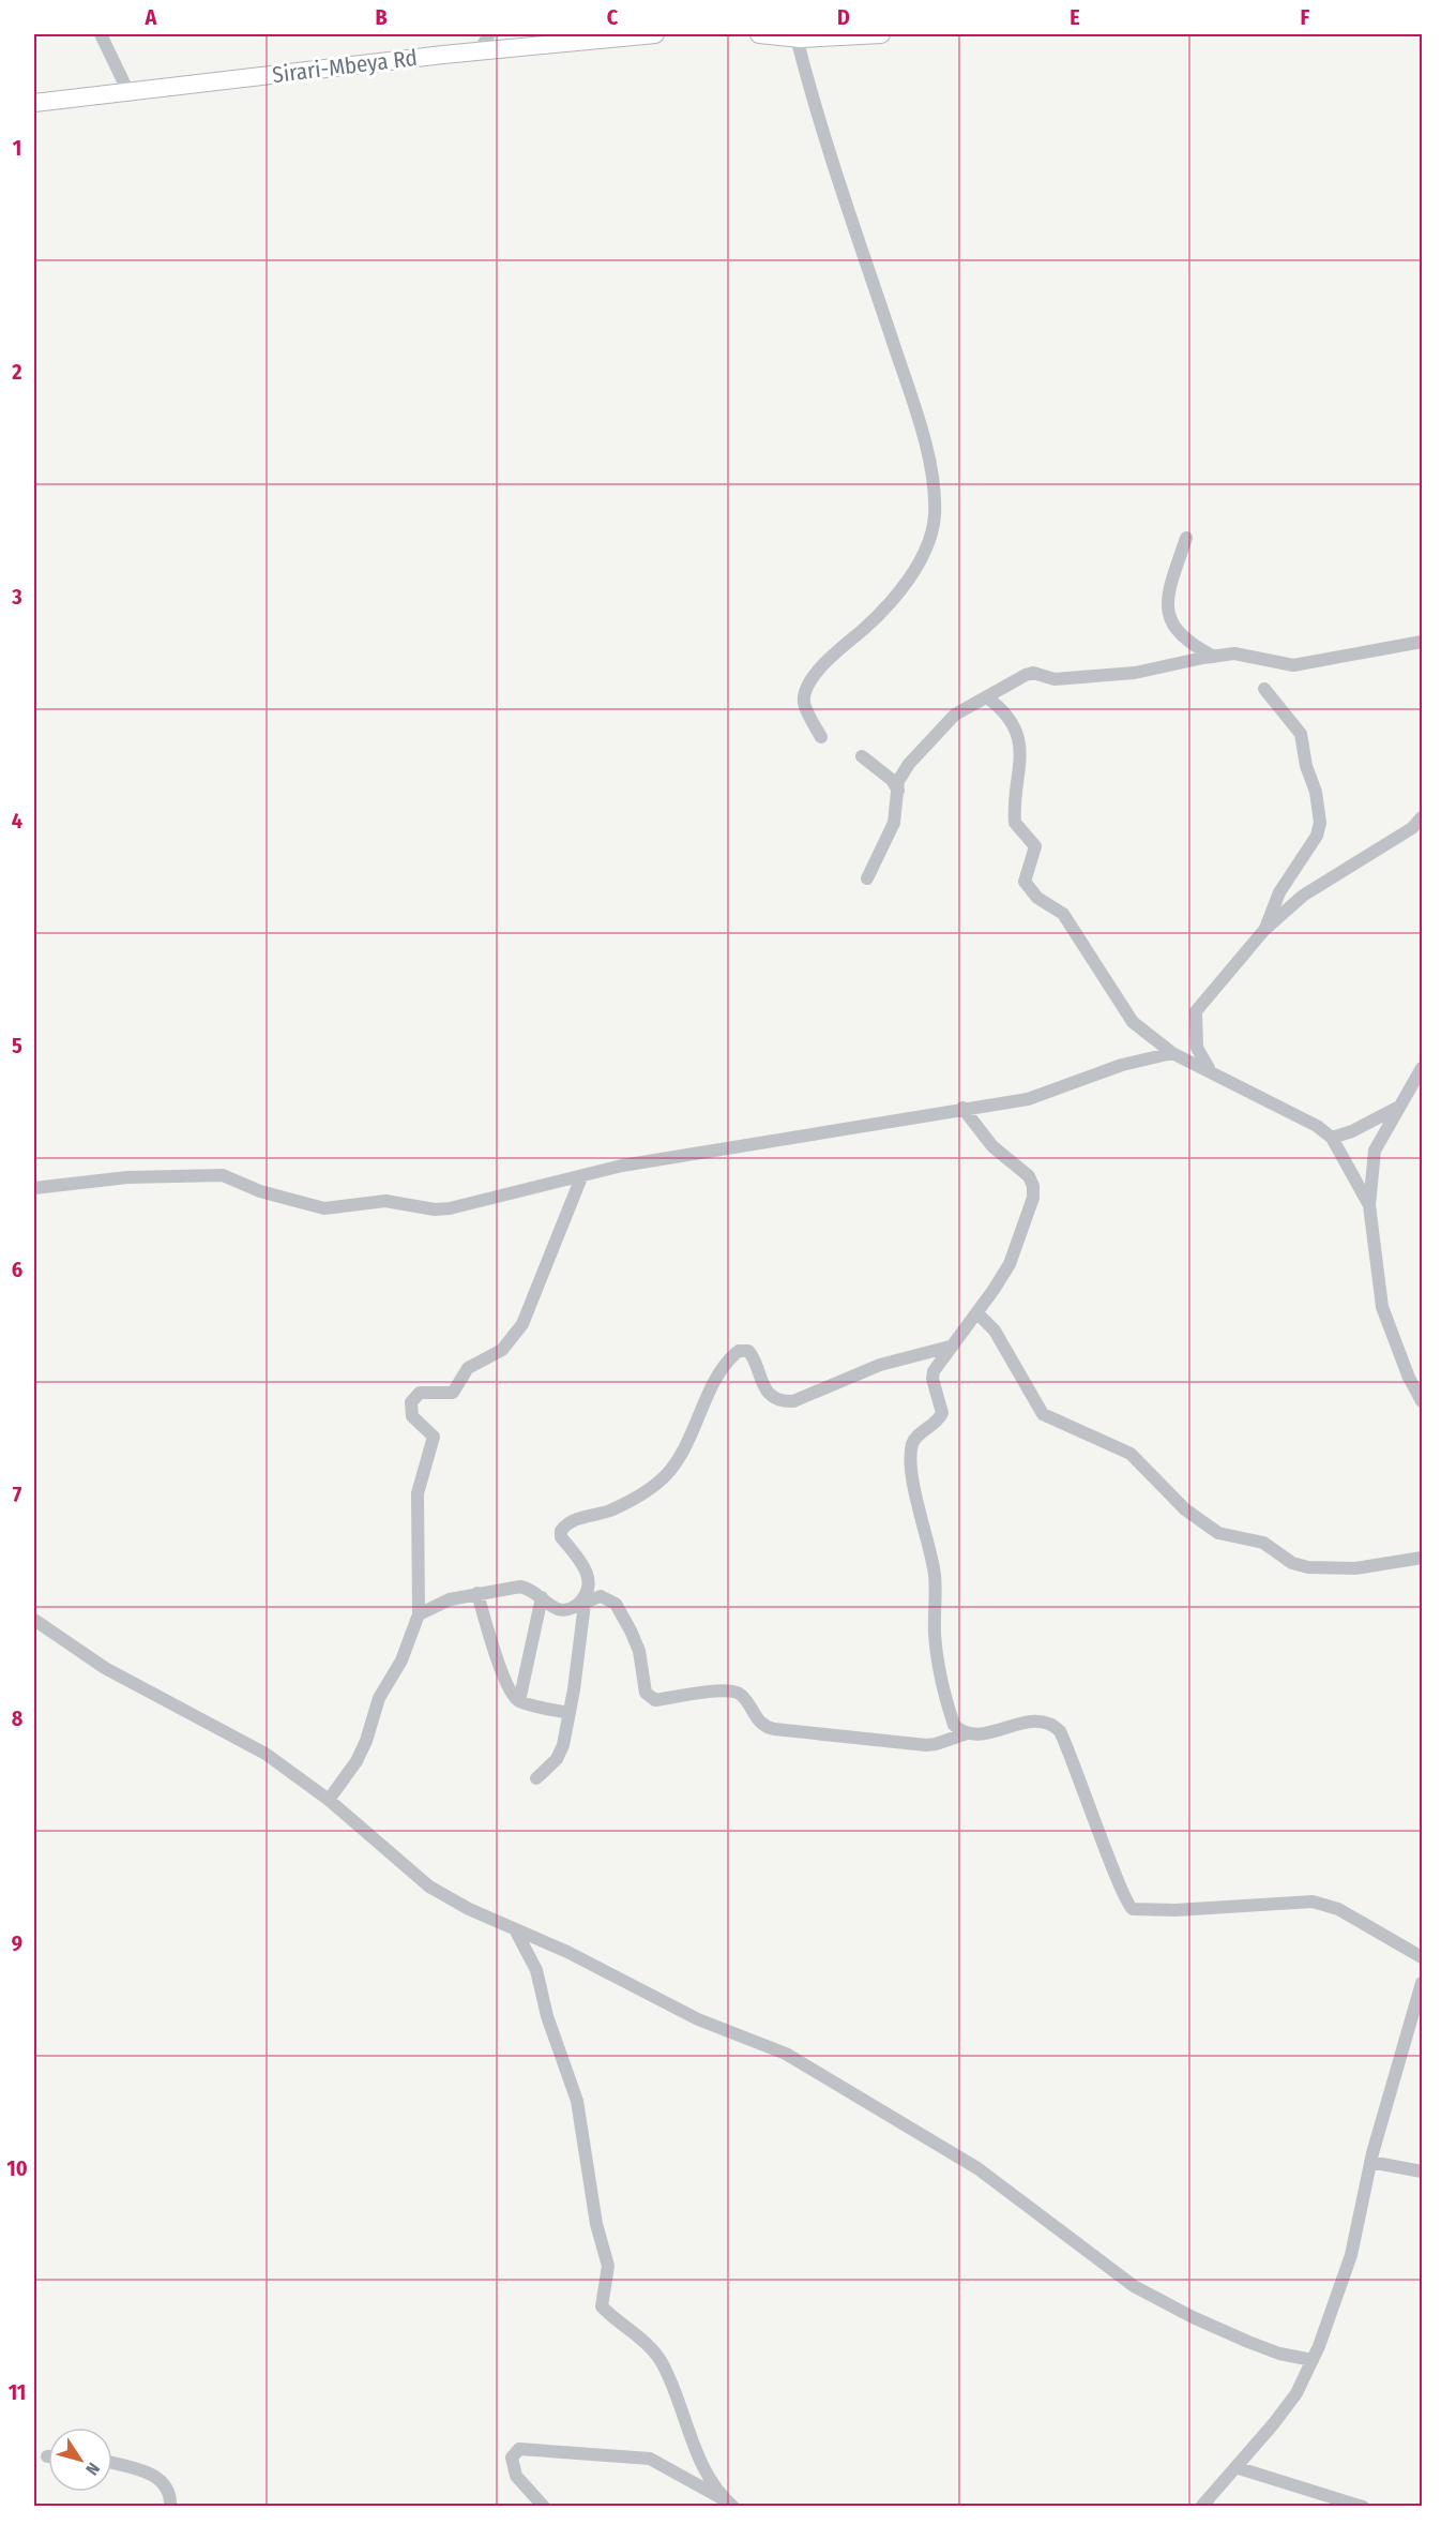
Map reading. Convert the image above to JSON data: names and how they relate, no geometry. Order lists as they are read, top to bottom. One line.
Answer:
{"streets":{"highway":["Sirari-Mbeya Rd"]},"north":"bottom right","grid":{"columns":["A","B","C","D","E","F"],"rows":["1","2","3","4","5","6","7","8","9","10","11"]}}
